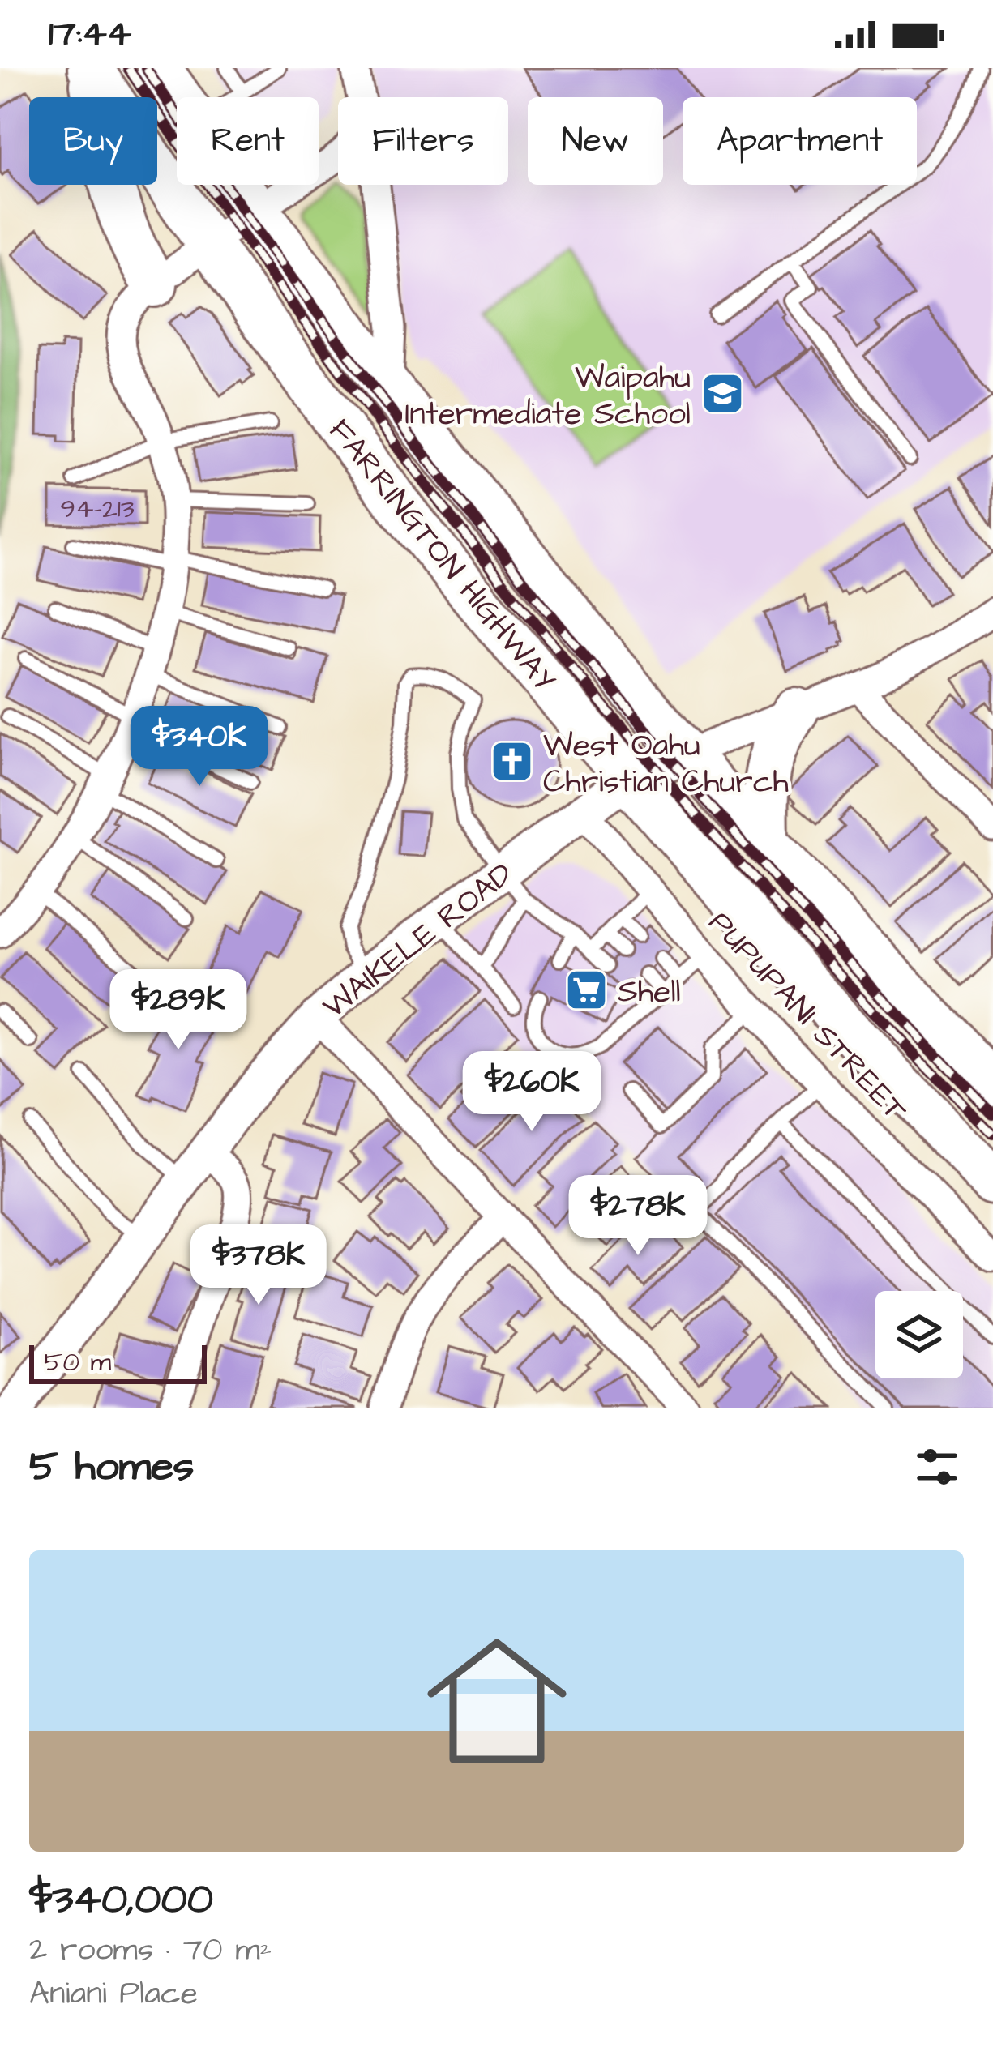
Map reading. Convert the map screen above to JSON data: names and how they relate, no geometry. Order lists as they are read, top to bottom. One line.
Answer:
{"streets":{"main road":["FARRINGTON HIGHWAY"],"street":["WAIKELE ROAD","PUPUPANI STREET"]},"crossings":[["FARRINGTON HIGHWAY","WAIKELE ROAD"],["WAIKELE ROAD","PUPUPANI STREET"]],"places":{"school or university":["Waipahu Intermediate School"],"church":["West Oahu Christian Church"],"supermarket":["Shell"]},"house_numbers":["94-213"],"scale_bar":"50 m","page":{"status":"17:44","chip":["Buy","Rent","Filters","New","Apartment"],"price":["$340K","$289K","$260K","$278K","$378K"],"scale":"50 m","heading":"5 homes","list":[{"name":"$340,000","note":"2 rooms · 70 m² · Aniani Place"}]}}
